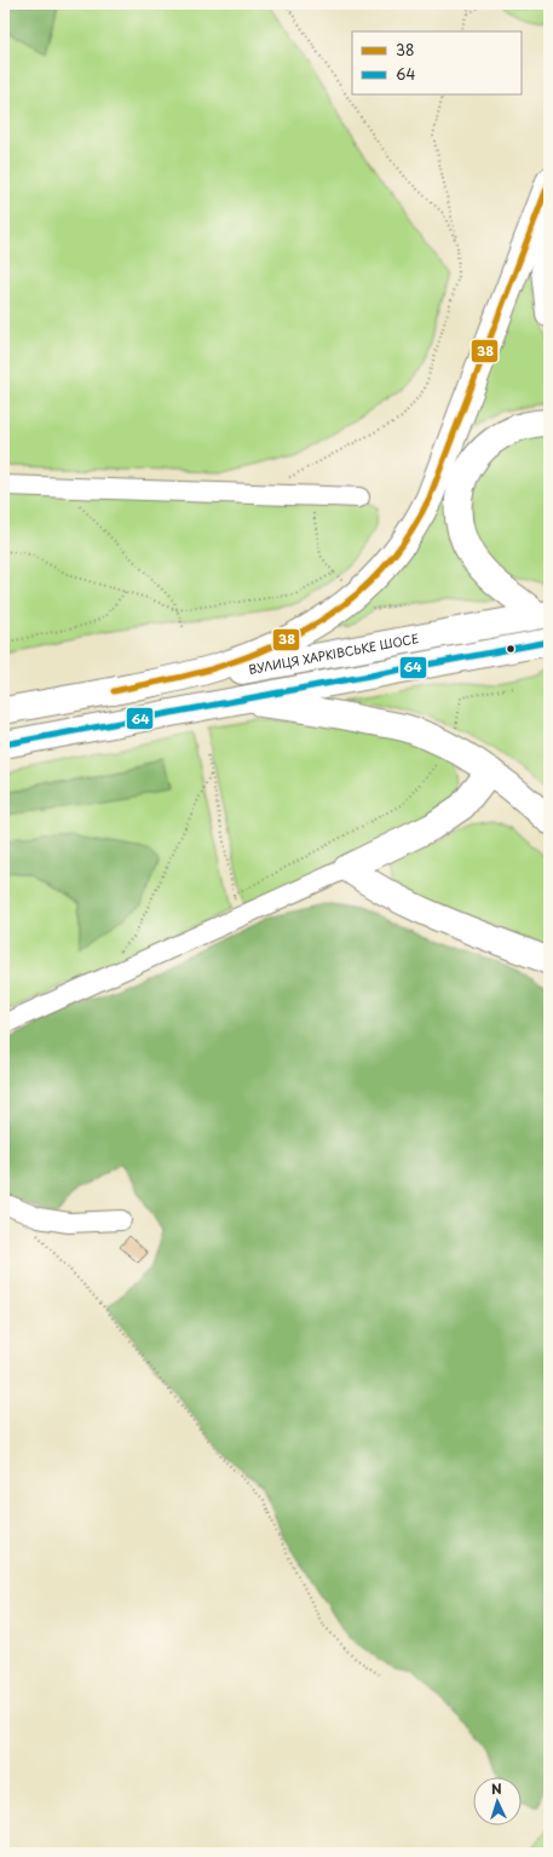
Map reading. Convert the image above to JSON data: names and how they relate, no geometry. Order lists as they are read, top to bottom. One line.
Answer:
{"streets":{"highway":["ВУЛИЦЯ ХАРКІВСЬКЕ ШОСЕ"]},"lines":["transit line 38","transit line 64"],"legend":["38","64"],"north":"top"}
